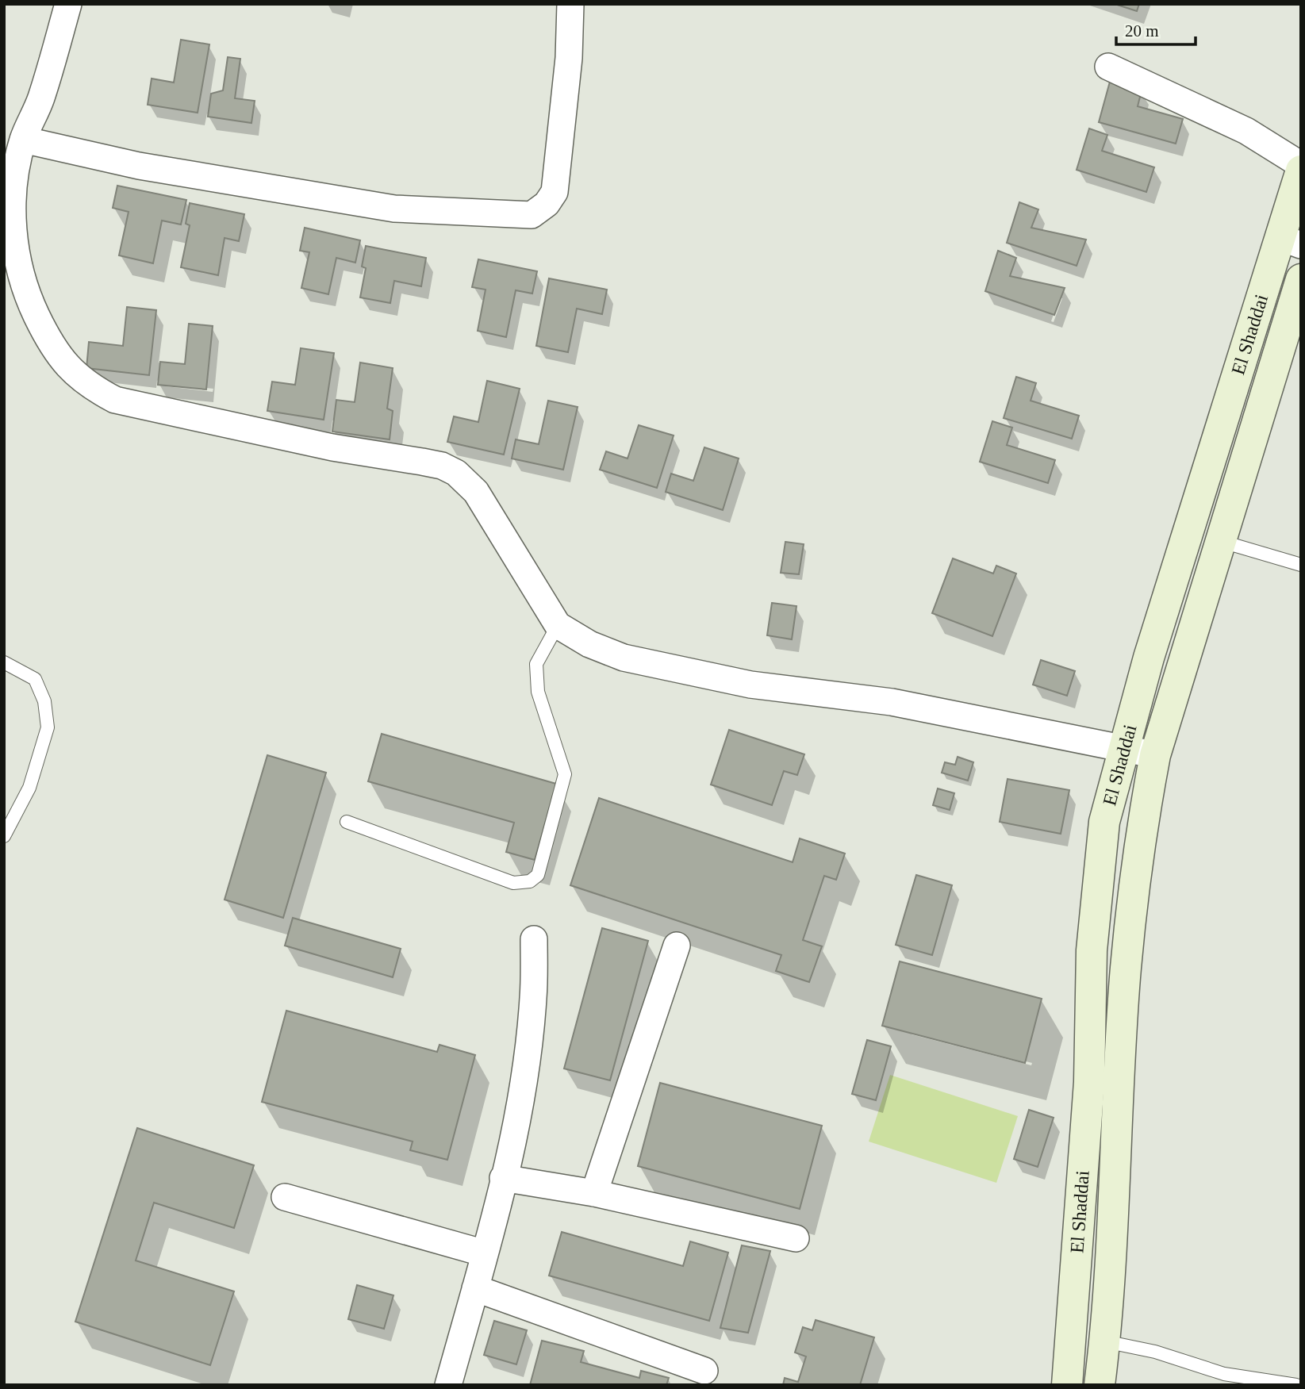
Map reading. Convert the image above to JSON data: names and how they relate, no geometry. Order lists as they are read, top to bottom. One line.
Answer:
{"streets":{"street":["El Shaddai"]},"scale_bar":"20 m"}
